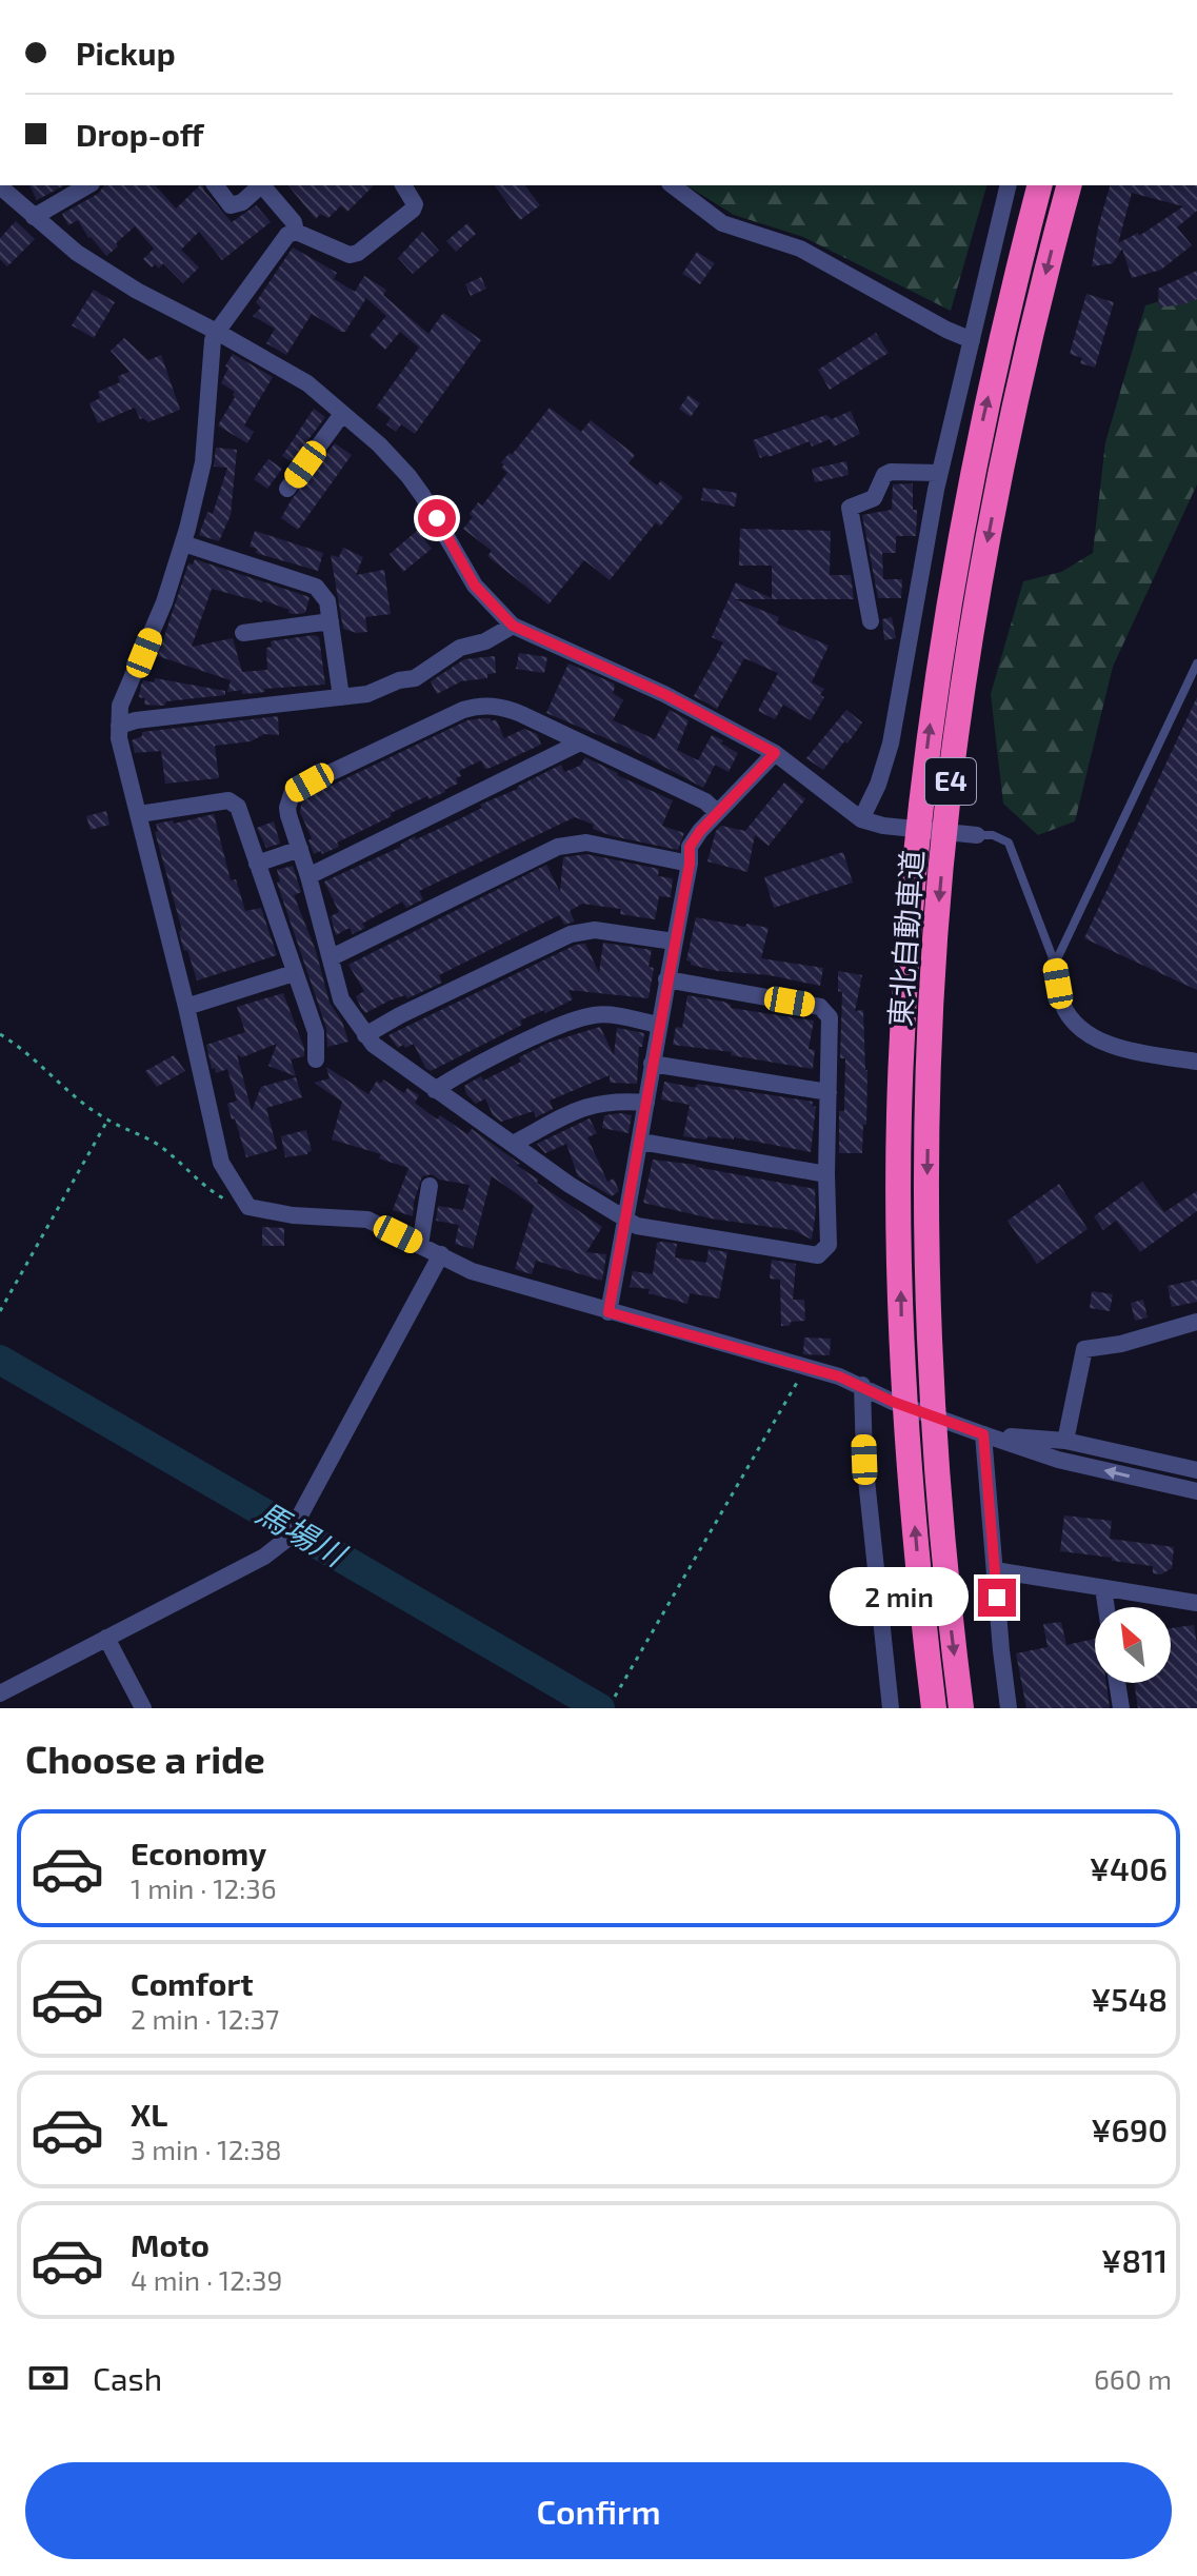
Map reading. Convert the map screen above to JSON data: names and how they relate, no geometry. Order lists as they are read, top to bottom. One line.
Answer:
{"streets":{"highway":["E4","東北自動車道"]},"water":["馬場川"],"north":"top left","page":{"banner":["Pickup","Drop-off"],"bubble":"2 min","heading":"Choose a ride","list":[{"name":"Economy","note":"1 min · 12:36","value":"¥406"},{"name":"Comfort","note":"2 min · 12:37","value":"¥548"},{"name":"XL","note":"3 min · 12:38","value":"¥690"},{"name":"Moto","note":"4 min · 12:39","value":"¥811"}],"pay":["Cash","660 m"],"buttons":"Confirm"}}
